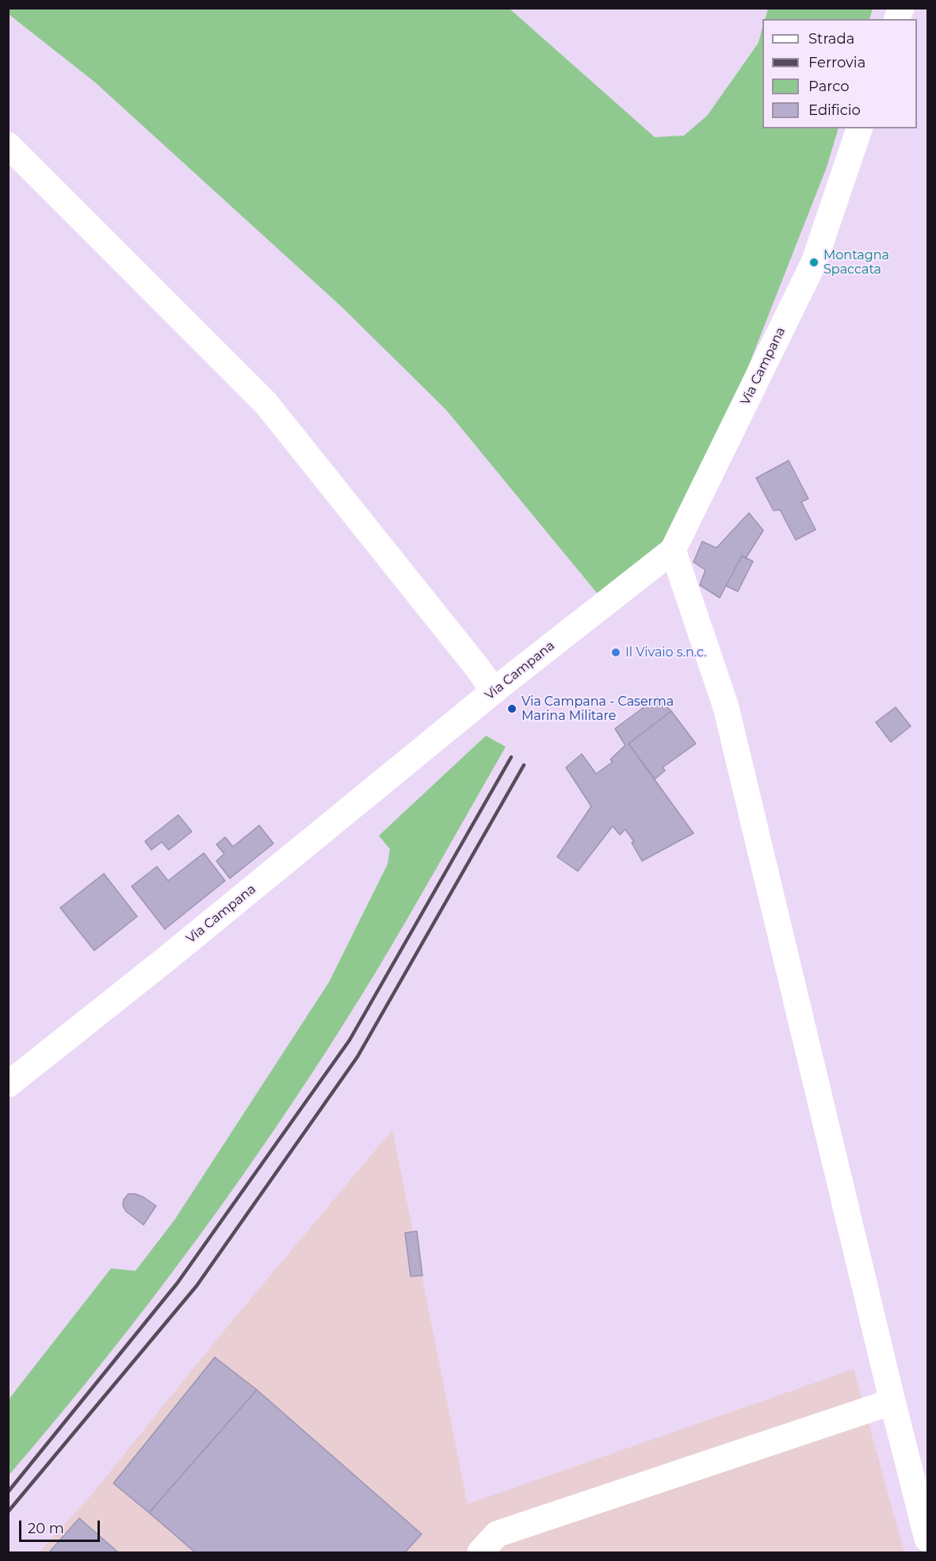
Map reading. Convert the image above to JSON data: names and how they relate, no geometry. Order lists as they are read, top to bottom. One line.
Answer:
{"streets":{"street":["Via Campana"]},"places":["Montagna Spaccata","Il Vivaio s.n.c.","Via Campana - Caserma Marina Militare"],"legend":["Strada","Ferrovia","Parco","Edificio"],"scale_bar":"20 m"}
